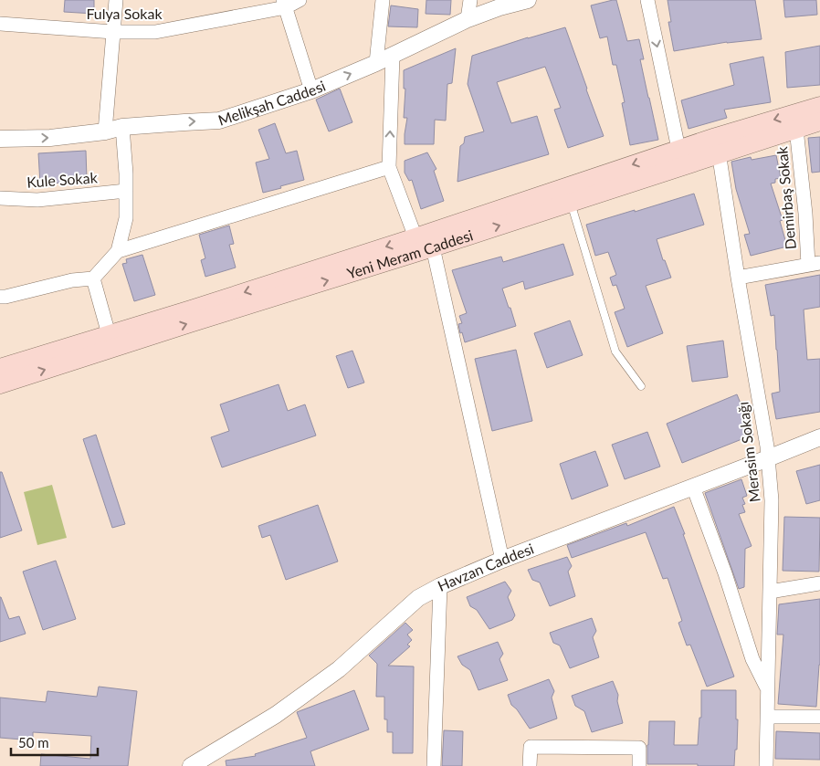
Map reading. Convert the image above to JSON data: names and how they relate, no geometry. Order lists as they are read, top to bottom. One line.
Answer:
{"streets":{"main road":["Yeni Meram Caddesi"],"street":["Fulya Sokak","Melikşah Caddesi","Kule Sokak","Demirbaş Sokak","Merasim Sokağı","Havzan Caddesi"]},"crossings":[["Demirbaş Sokak","Yeni Meram Caddesi"],["Yeni Meram Caddesi","Merasim Sokağı"],["Merasim Sokağı","Havzan Caddesi"]],"scale_bar":"50 m"}
